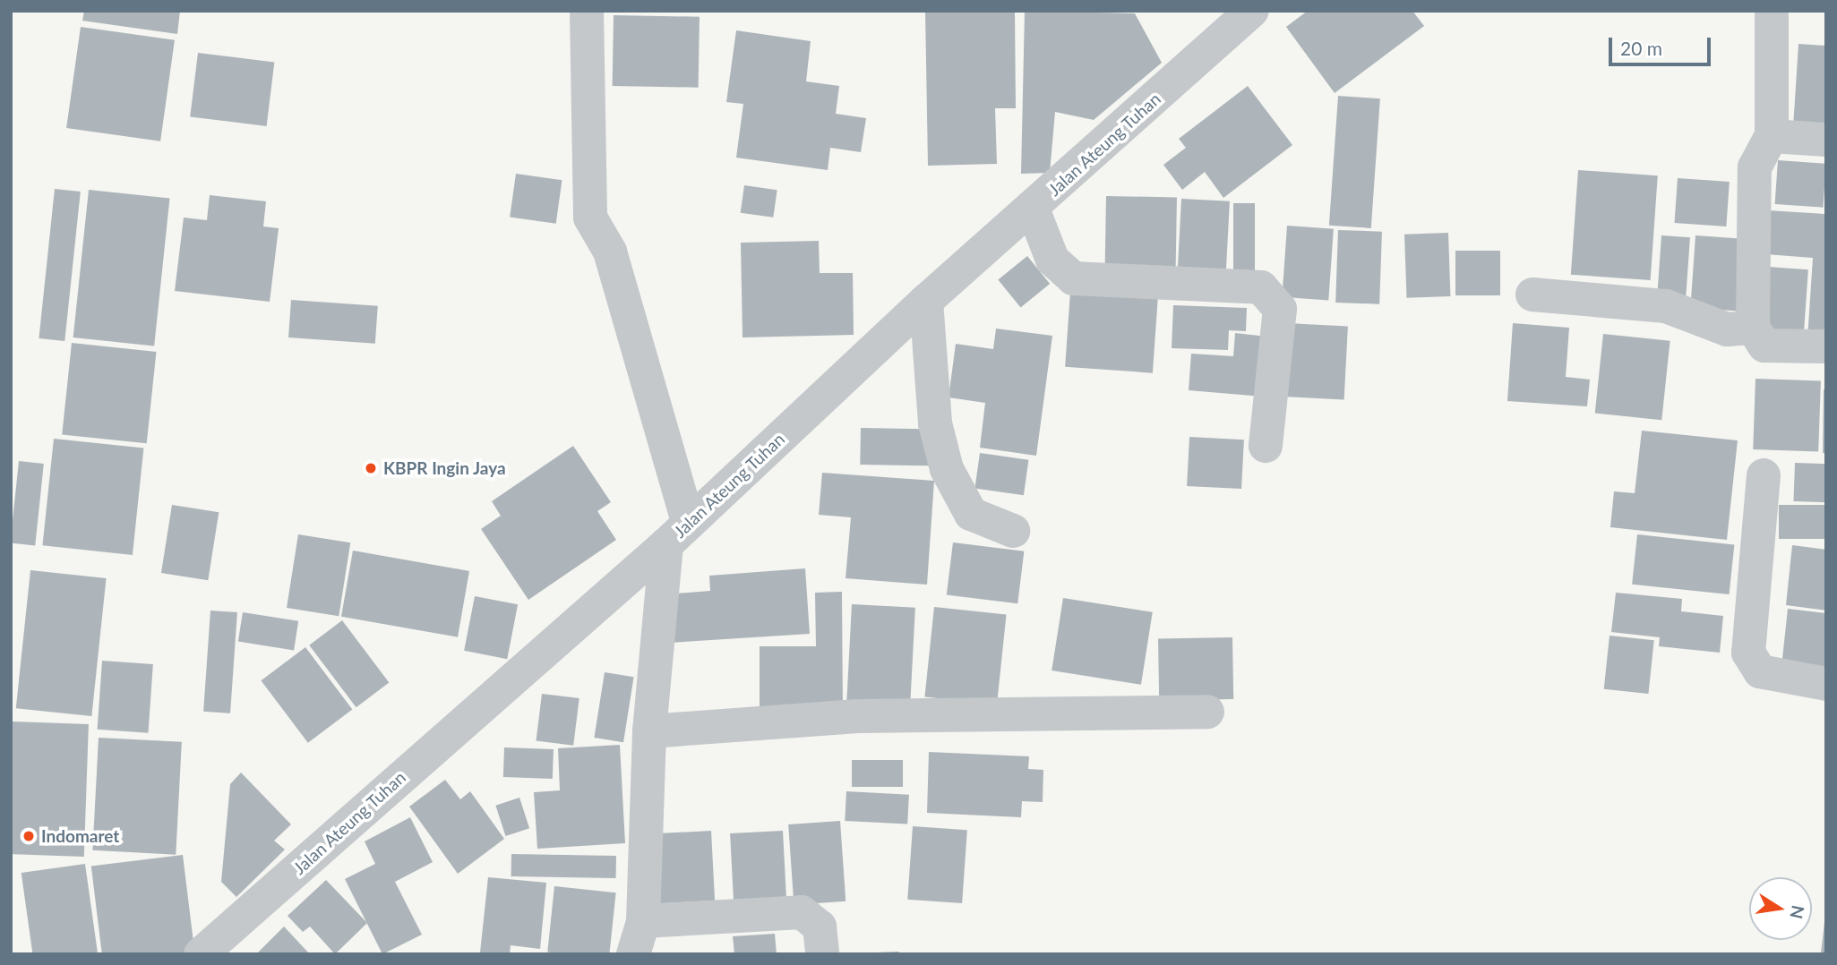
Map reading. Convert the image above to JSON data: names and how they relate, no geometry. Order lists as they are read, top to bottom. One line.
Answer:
{"streets":{"street":["Jalan Ateung Tuhan"]},"places":["KBPR Ingin Jaya","Indomaret"],"scale_bar":"20 m","north":"right"}
